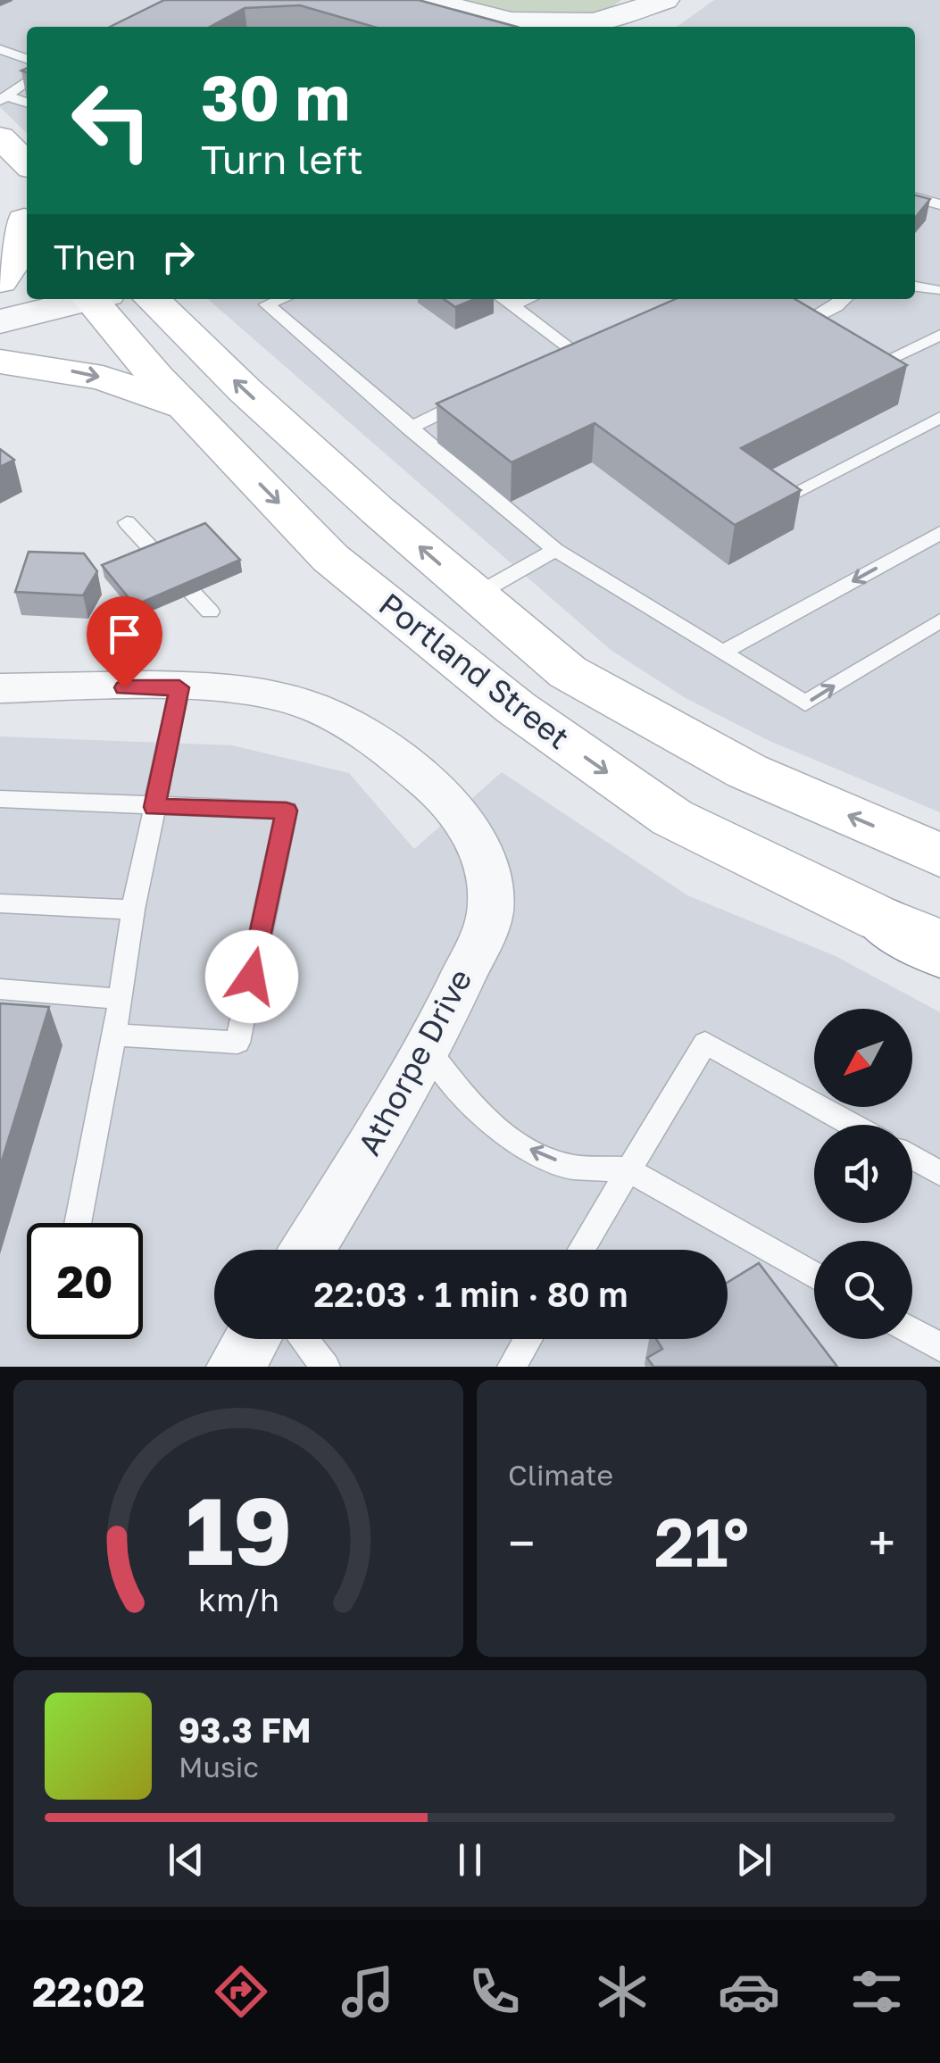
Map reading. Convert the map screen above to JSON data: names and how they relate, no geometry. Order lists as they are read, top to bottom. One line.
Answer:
{"streets":{"main road":["Portland Street"],"street":["Athorpe Drive"]},"north":"bottom left","page":{"turn":["30 m","Turn left"],"then":"Then","limit":"20","trip":"22:03 · 1 min · 80 m","tile":"Climate","heat":["−","21°","+"],"song":["93.3 FM","Music"],"tabs":"22:02","gauge":["19","km/h"]}}
